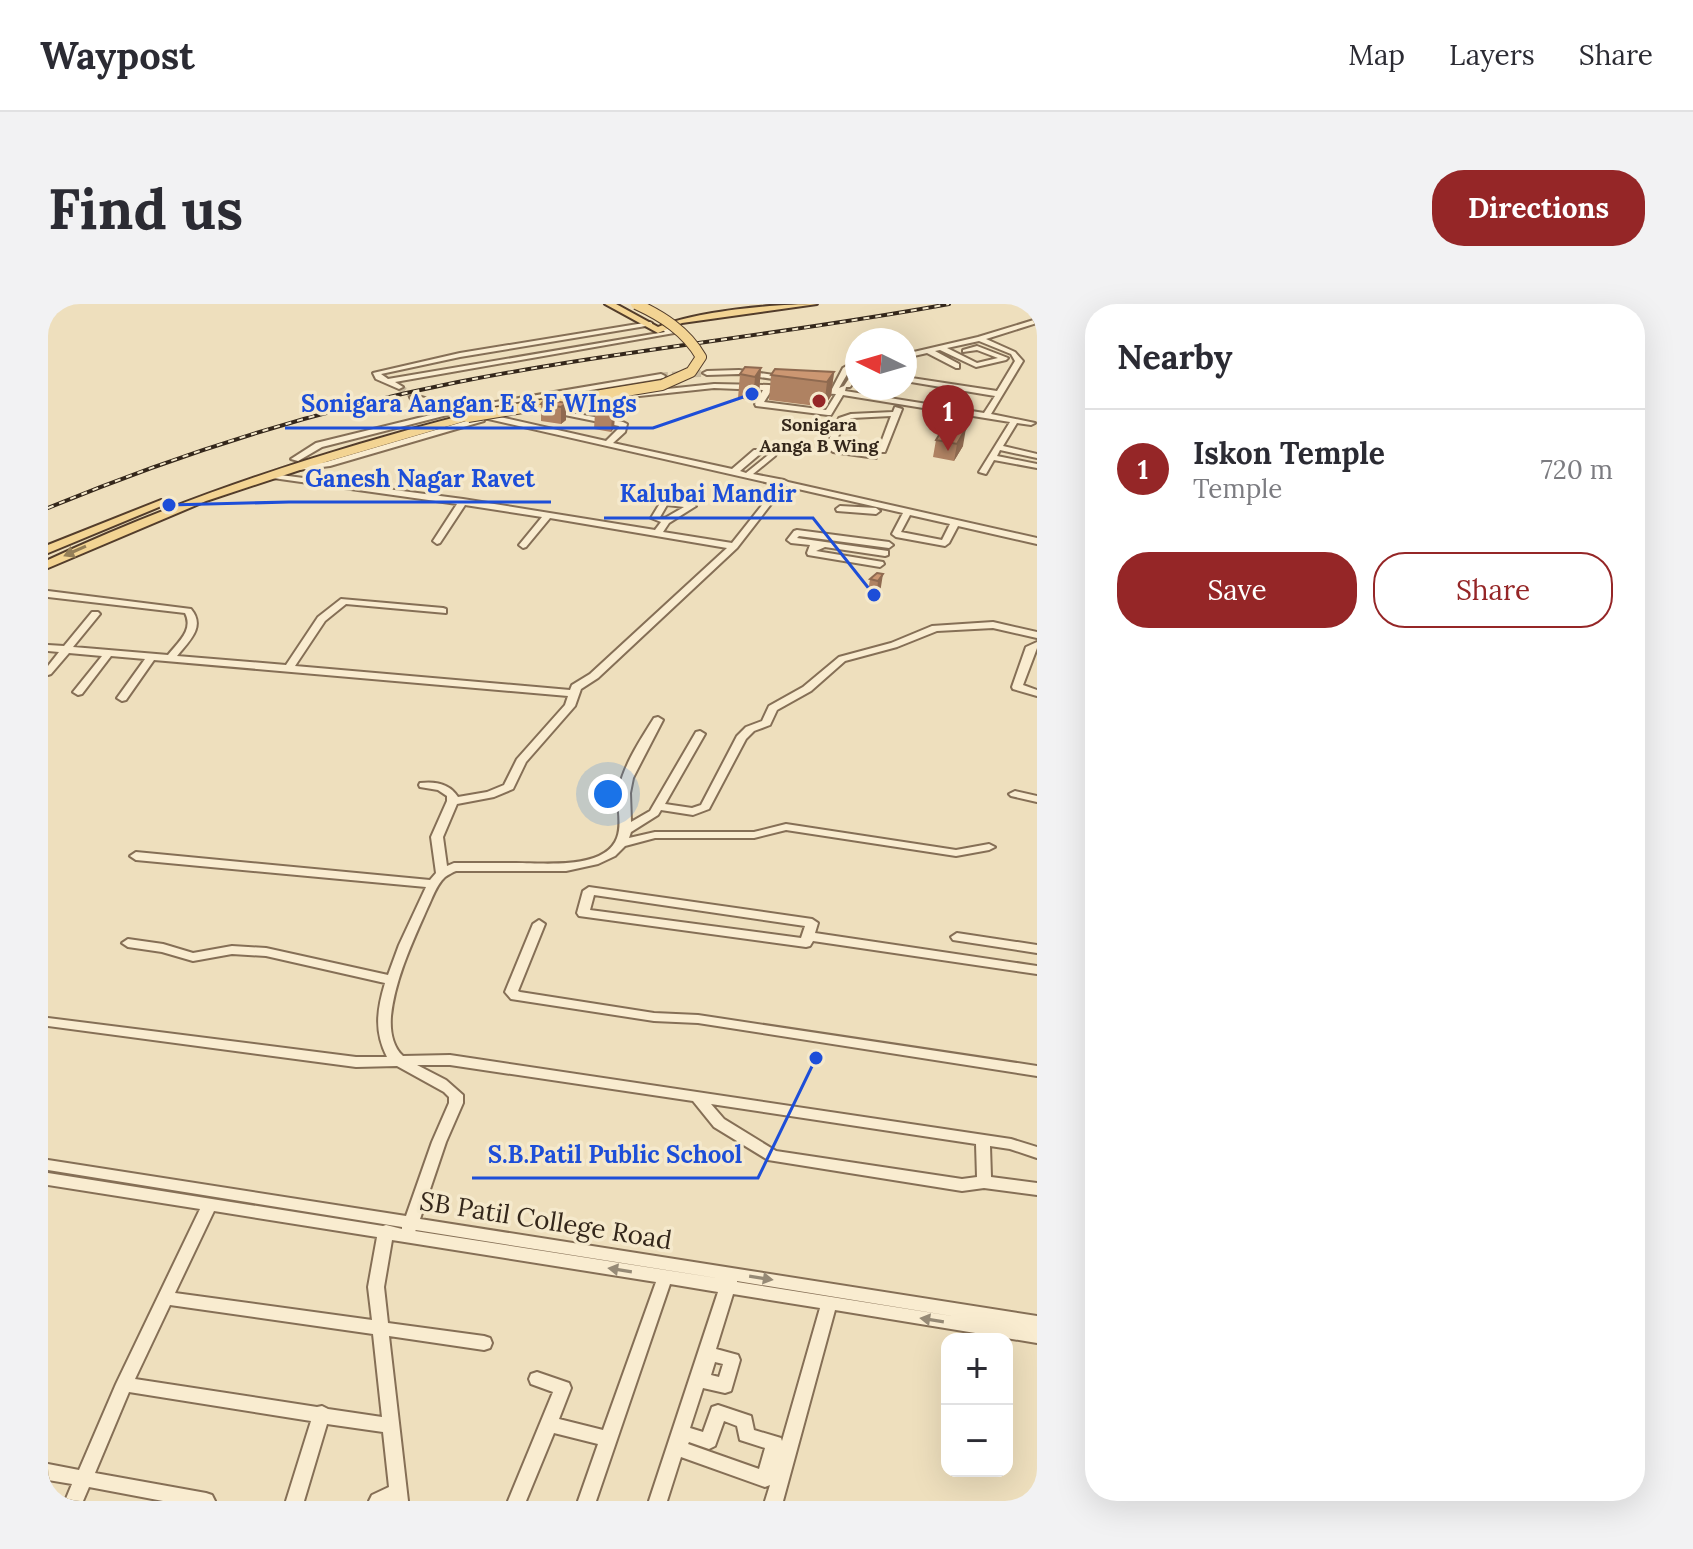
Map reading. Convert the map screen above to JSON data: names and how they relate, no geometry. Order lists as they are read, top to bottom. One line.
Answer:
{"streets":{"street":["SB Patil College Road"]},"places":["Sonigara Aangan E & F WIngs","Sonigara Aanga B Wing","Ganesh Nagar Ravet","Kalubai Mandir","S.B.Patil Public School"],"north":"left","page":{"header":"Waypost","nav":["Map","Layers","Share"],"buttons":["Directions",["Save","Share"]],"title":"Find us","heading":"Nearby","pins":"1","list":[{"mark":"1","name":"Iskon Temple","note":"Temple","value":"720 m"}],"map_buttons":["+","−"]}}
